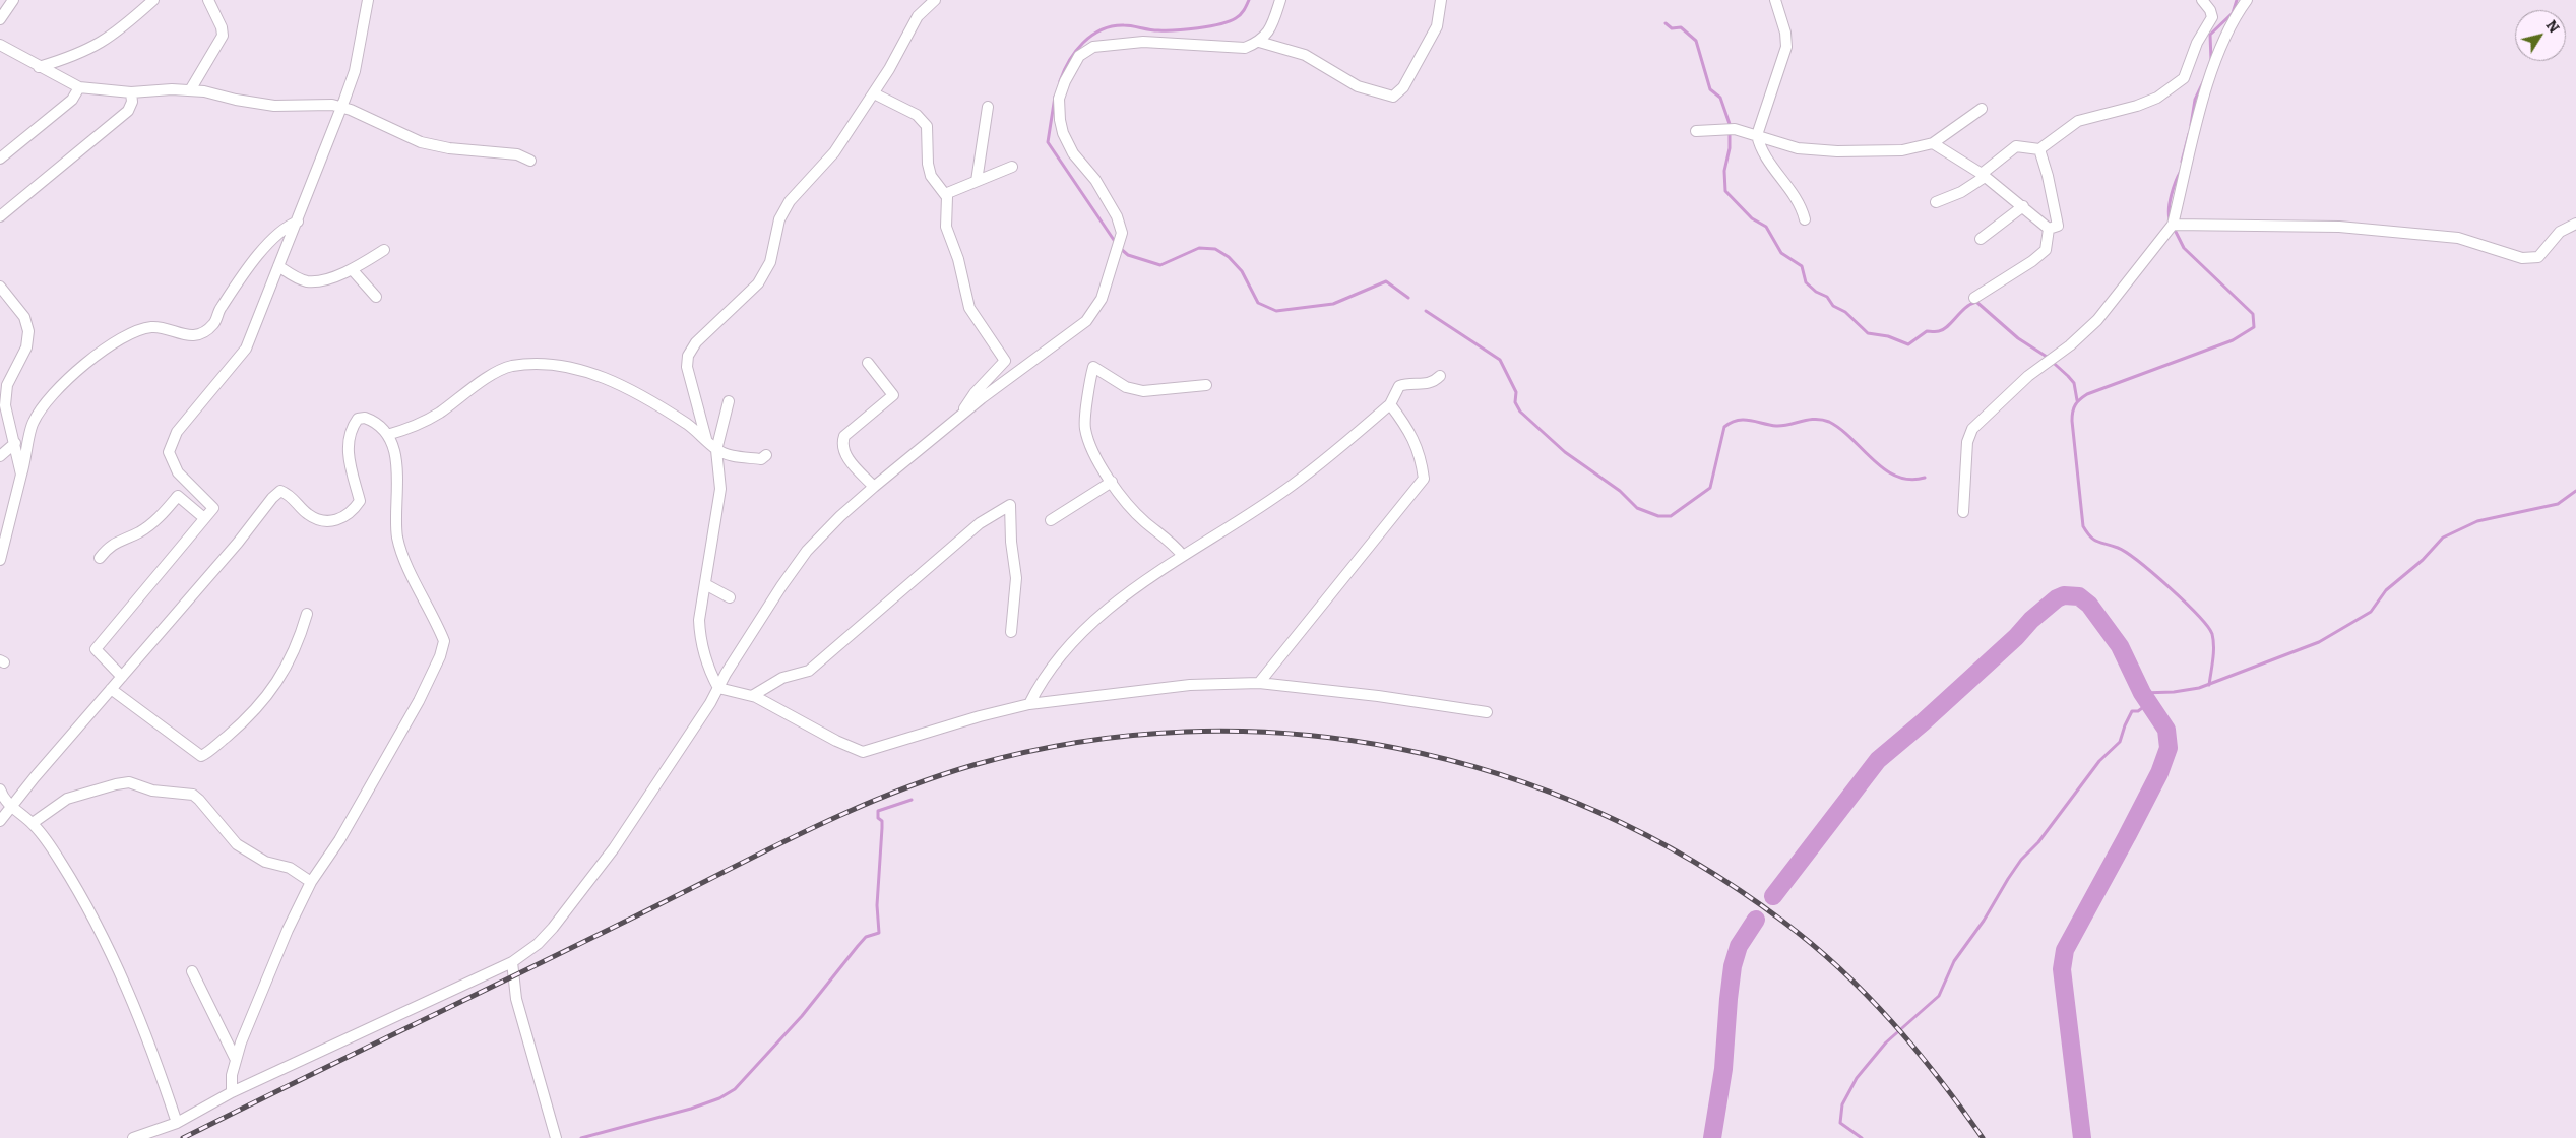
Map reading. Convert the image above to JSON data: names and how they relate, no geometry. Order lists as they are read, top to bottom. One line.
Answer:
{"north":"top right"}
